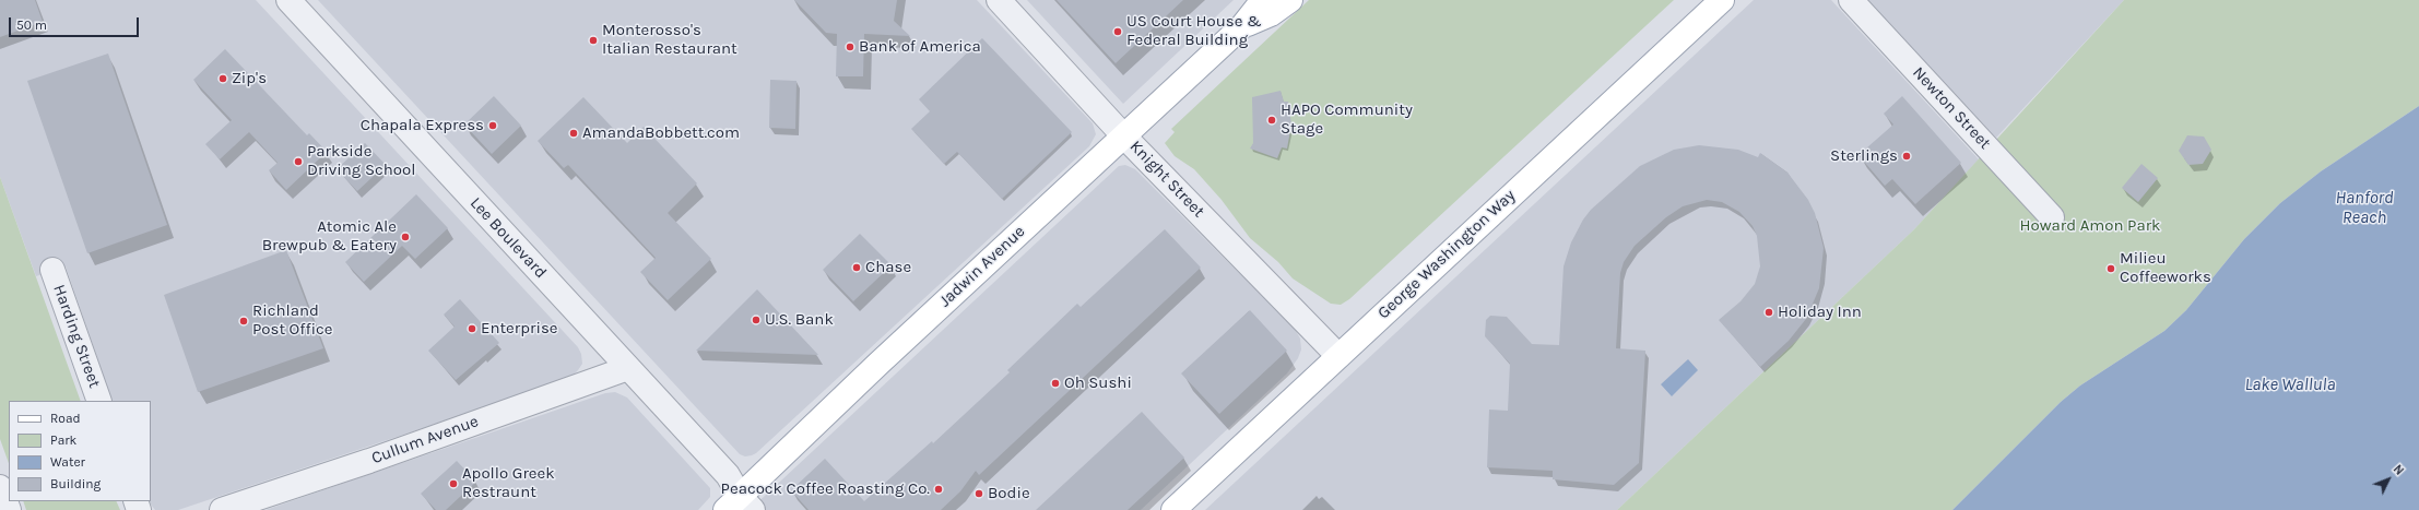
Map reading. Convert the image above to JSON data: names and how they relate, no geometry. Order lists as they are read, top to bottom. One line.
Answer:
{"streets":{"main road":["George Washington Way","Jadwin Avenue"],"street":["Newton Street","Knight Street","Lee Boulevard","Harding Street","Cullum Avenue"]},"crossings":[["Knight Street","George Washington Way"],["Knight Street","Jadwin Avenue"],["Lee Boulevard","Jadwin Avenue"],["Lee Boulevard","Cullum Avenue"]],"water":["Hanford Reach","Lake Wallula"],"parks":["Howard Amon Park"],"places":["US Court House & Federal Building","Monterosso's Italian Restaurant","Bank of America","Zip's","HAPO Community Stage","Chapala Express","AmandaBobbett.com","Sterlings","Parkside Driving School","Atomic Ale Brewpub & Eatery","Chase","Milieu Coffeeworks","Holiday Inn","U.S. Bank","Richland Post Office","Enterprise","Oh Sushi","Apollo Greek Restraunt","Peacock Coffee Roasting Co.","Bodie"],"legend":["Road","Park","Water","Building"],"scale_bar":"50 m","north":"top right"}
